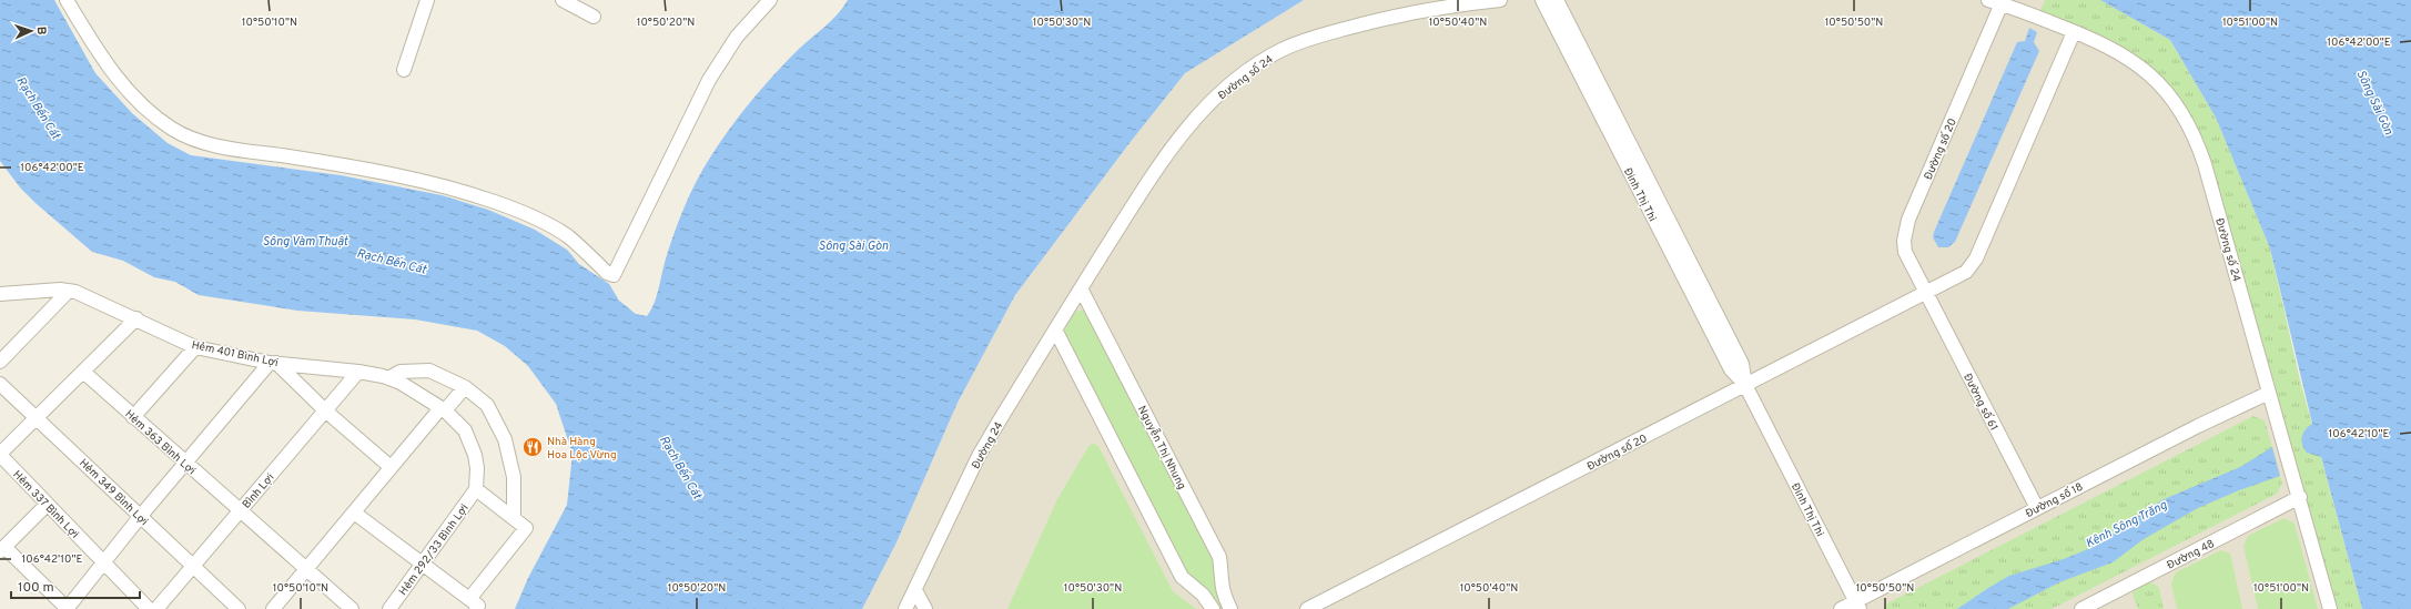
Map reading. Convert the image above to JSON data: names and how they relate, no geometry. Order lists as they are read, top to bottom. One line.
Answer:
{"streets":{"street":["Đường số 24","Đường số 20","Đinh Thị Thi","Hẻm 401 Bình Lợi","Đường số 61","Hẻm 363 Bình Lợi","Đường 24","Nguyễn Thị Nhung","Bình Lợi","Hẻm 349 Bình Lợi","Đường số 18","Hẻm 337 Bình Lợi","Hẻm 292/33 Bình Lợi","Đường 48"]},"crossings":[["Đường số 24","Đường số 20"],["Đường số 24","Đường 24"],["Đường số 24","Nguyễn Thị Nhung"],["Đường số 24","Đường số 18"],["Đường số 24","Đường 48"],["Đường số 20","Đinh Thị Thi"],["Đường số 20","Đường số 61"],["Đinh Thị Thi","Đường số 18"],["Hẻm 401 Bình Lợi","Bình Lợi"],["Đường số 61","Đường số 18"],["Hẻm 363 Bình Lợi","Bình Lợi"],["Đường 24","Nguyễn Thị Nhung"],["Bình Lợi","Hẻm 349 Bình Lợi"]],"water":["Sông Sài Gòn","Rạch Bến Cát","Sông Vàm Thuật","Kênh Sông Trăng"],"places":{"restaurant":["Nhà Hàng Hoa Lộc Vừng"]},"scale_bar":"100 m","north":"right","coordinates":["10°50'10\"N","10°50'20\"N","10°50'30\"N","10°50'40\"N","10°50'50\"N","10°51'00\"N","106°42'00\"E","106°42'10\"E"]}
